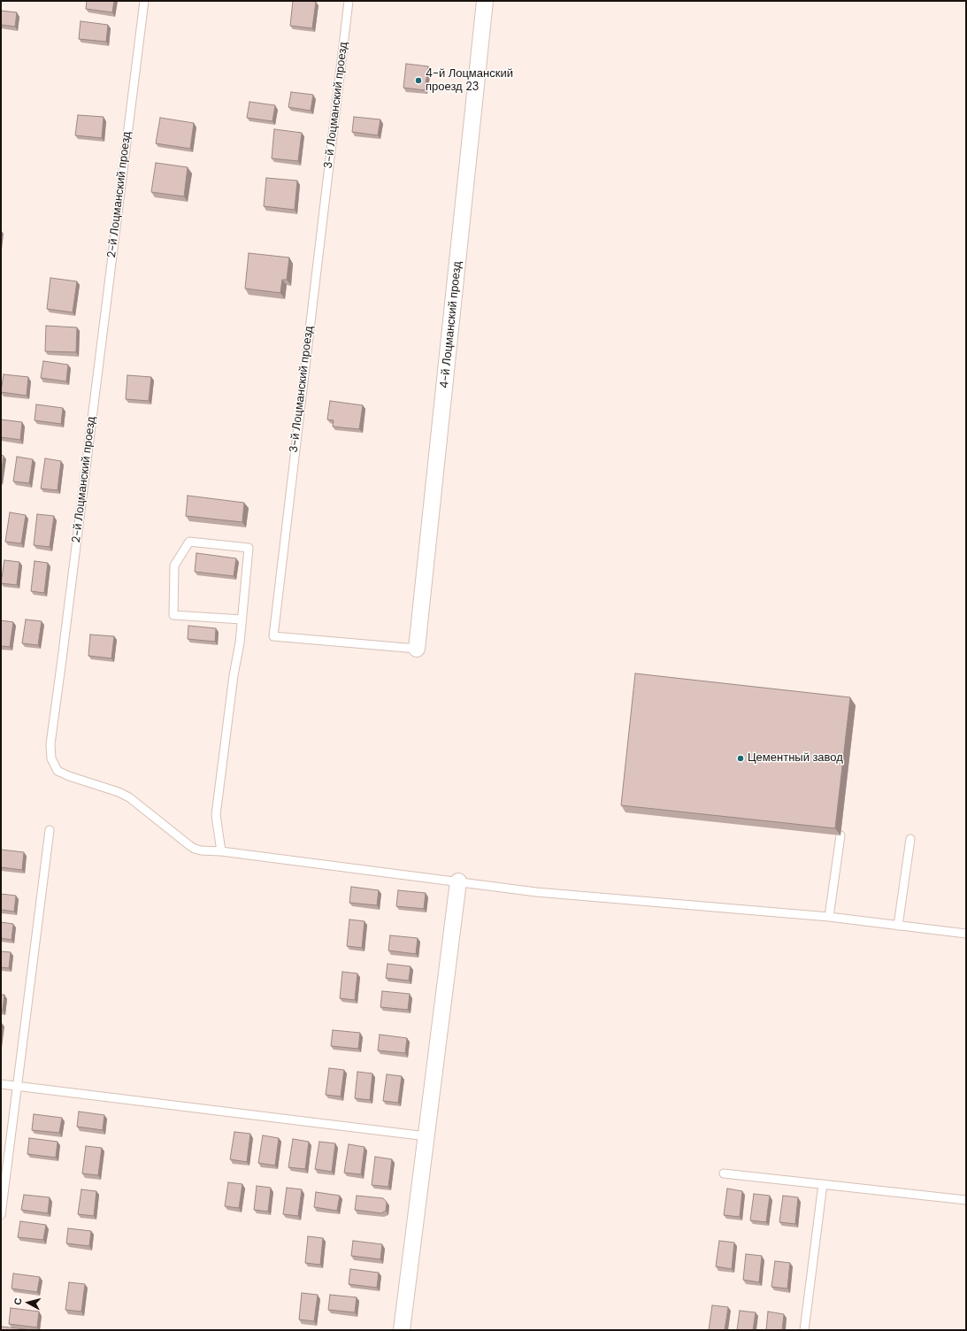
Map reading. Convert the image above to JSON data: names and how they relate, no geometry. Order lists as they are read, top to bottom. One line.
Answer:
{"streets":{"street":["4-й Лоцманский проезд"],"lane":["3-й Лоцманский проезд","2-й Лоцманский проезд"]},"crossings":[["3-й Лоцманский проезд","4-й Лоцманский проезд"]],"places":["4-й Лоцманский проезд 23","Цементный завод"],"north":"left"}
